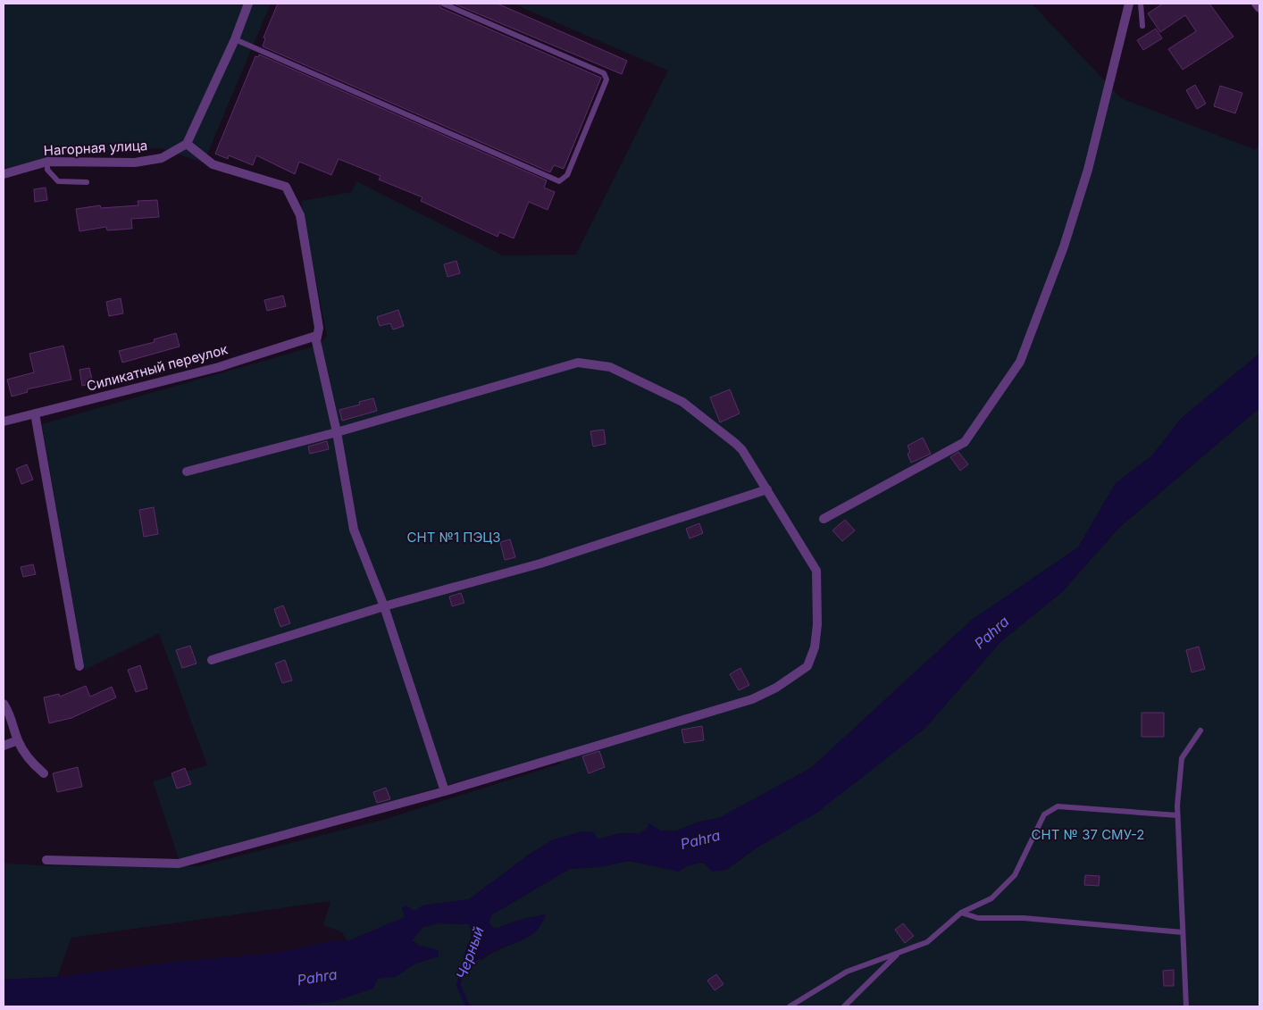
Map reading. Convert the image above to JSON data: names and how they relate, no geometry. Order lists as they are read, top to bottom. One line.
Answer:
{"streets":{"street":["Нагорная улица","Силикатный переулок"]},"water":["Pahra","Черный"],"parks":["СНТ №1 ПЭЦЗ","СНТ № 37 СМУ-2"]}
